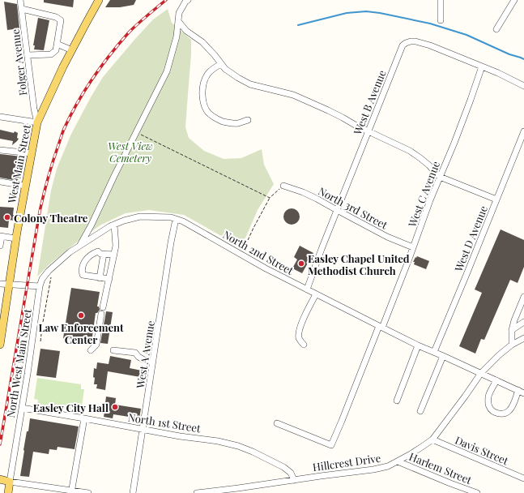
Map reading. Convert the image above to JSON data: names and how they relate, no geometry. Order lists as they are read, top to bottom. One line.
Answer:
{"streets":{"main road":["West Main Street"],"street":["Folger Avenue","West B Avenue","West C Avenue","North 3rd Street","West D Avenue","North 2nd Street","West A Avenue","North West Main Street","North 1st Street","Davis Street","Hillcrest Drive","Harlem Street"]},"crossings":[["Folger Avenue","West Main Street"],["West B Avenue","West C Avenue"],["West B Avenue","North 3rd Street"],["West B Avenue","North 2nd Street"],["West C Avenue","North 3rd Street"],["West C Avenue","North 2nd Street"],["West D Avenue","North 2nd Street"],["North 2nd Street","West A Avenue"],["North 2nd Street","North West Main Street"],["North 2nd Street","Hillcrest Drive"],["West A Avenue","North 1st Street"],["North West Main Street","North 1st Street"],["North 1st Street","Hillcrest Drive"],["Davis Street","Hillcrest Drive"],["Hillcrest Drive","Harlem Street"]],"parks":["West View Cemetery"],"places":["Colony Theatre","Easley Chapel United Methodist Church","Law Enforcement Center","Easley City Hall"]}
